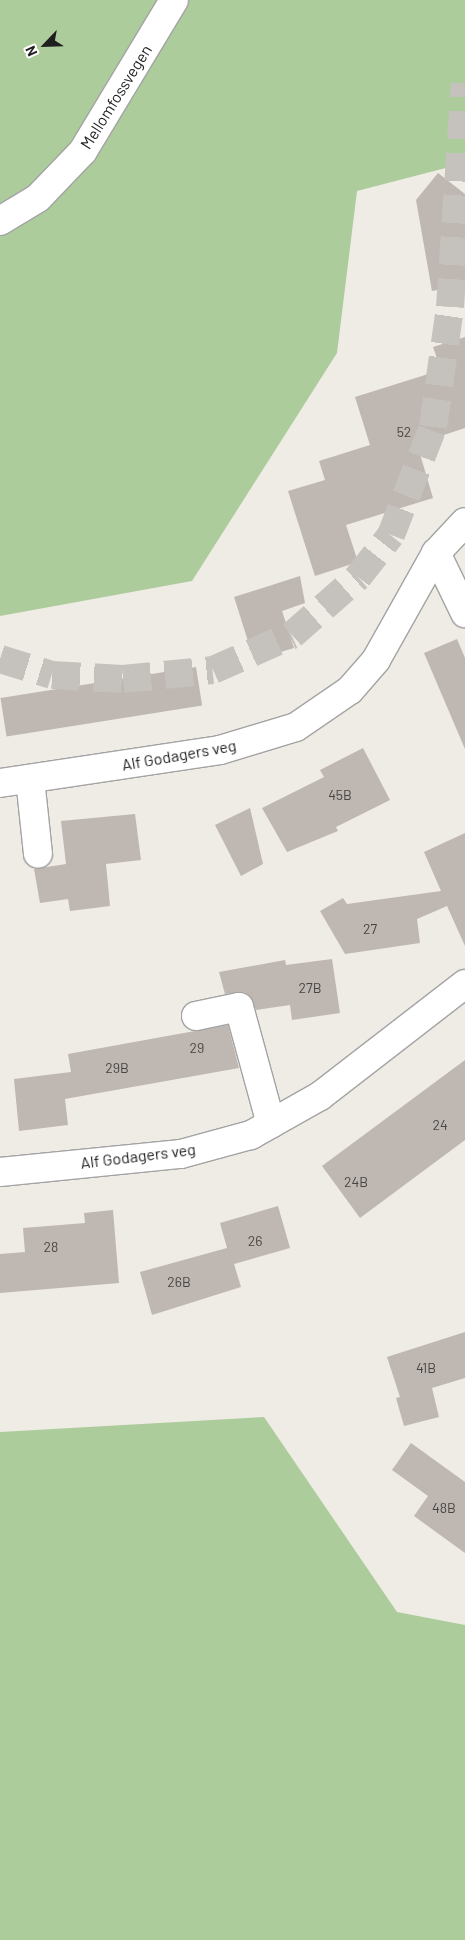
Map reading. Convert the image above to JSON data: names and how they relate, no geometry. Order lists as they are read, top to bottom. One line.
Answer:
{"streets":{"street":["Mellomfossvegen","Alf Godagers veg"]},"house_numbers":["52","45B","27","27B","29","29B","24","24B","26","28","26B","41B","48B"],"north":"bottom left"}
